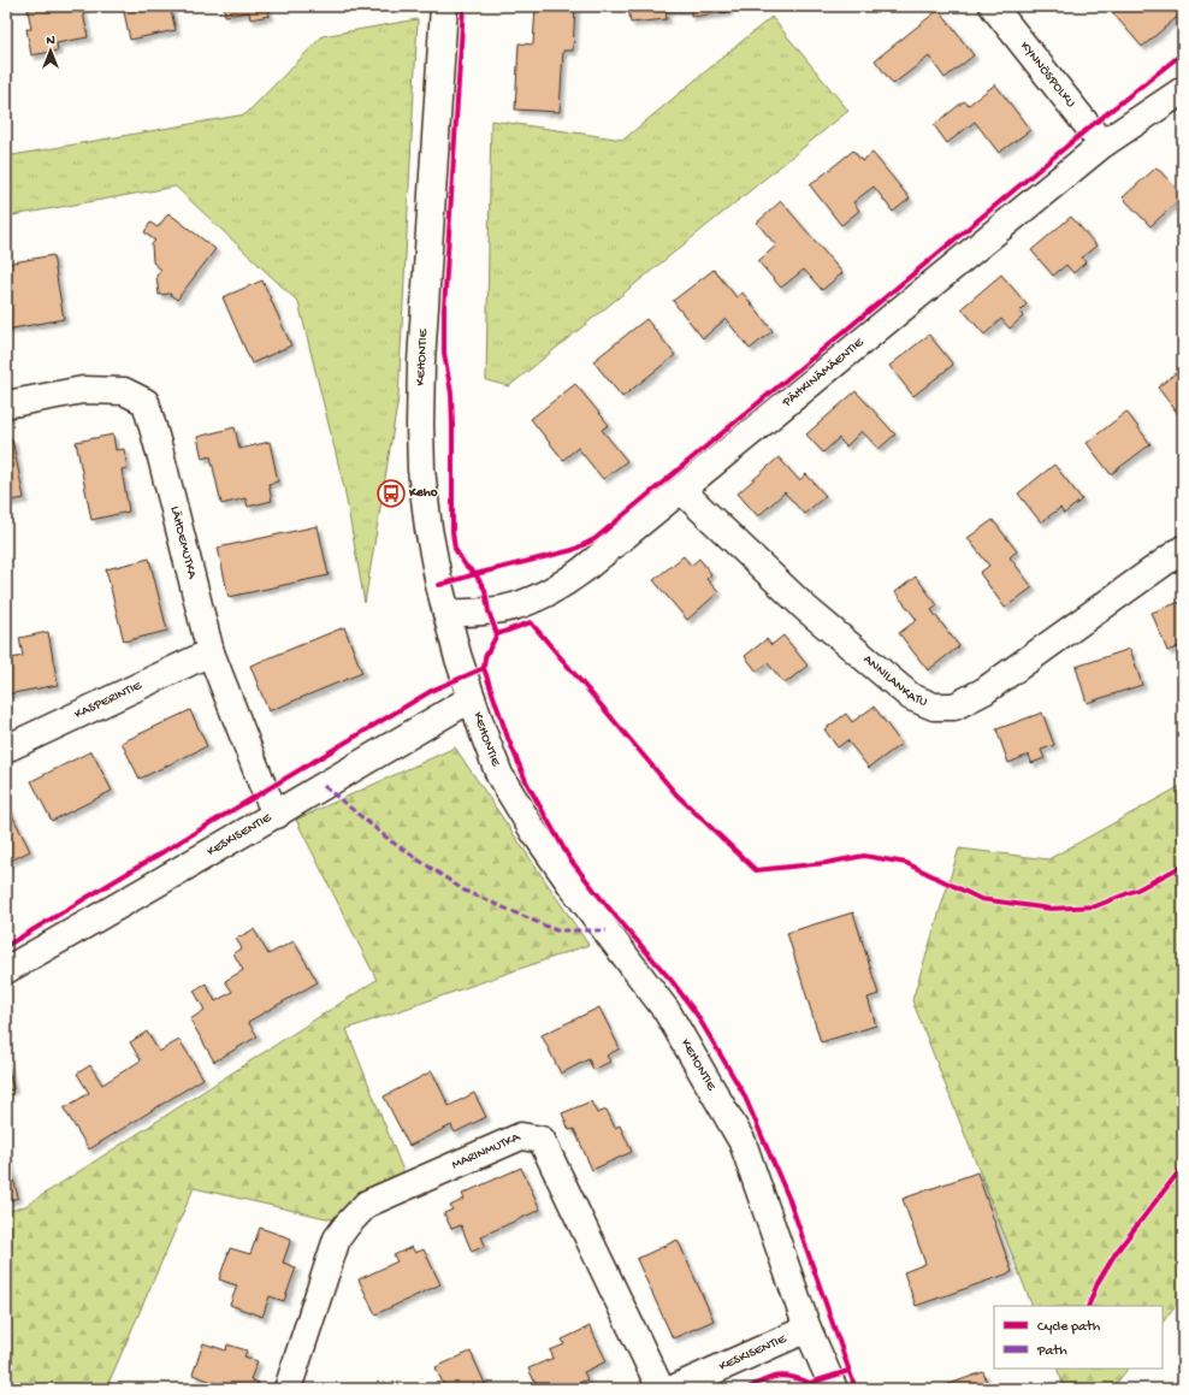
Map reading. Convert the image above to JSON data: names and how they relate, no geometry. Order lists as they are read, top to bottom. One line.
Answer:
{"streets":{"street":["KYNNÖSPOLKU","KEHONTIE","PÄHKINÄMÄENTIE","LÄHDEMUTKA","ANNILANKATU","KASPERINTIE","KESKISENTIE","MARINMUTKA"]},"crossings":[["KYNNÖSPOLKU","PÄHKINÄMÄENTIE"],["KEHONTIE","PÄHKINÄMÄENTIE"],["KEHONTIE","KESKISENTIE"],["PÄHKINÄMÄENTIE","ANNILANKATU"],["LÄHDEMUTKA","KASPERINTIE"],["LÄHDEMUTKA","KESKISENTIE"]],"places":{"bus stop":["Keho"]},"legend":["Cycle path","Path"],"north":"top"}
